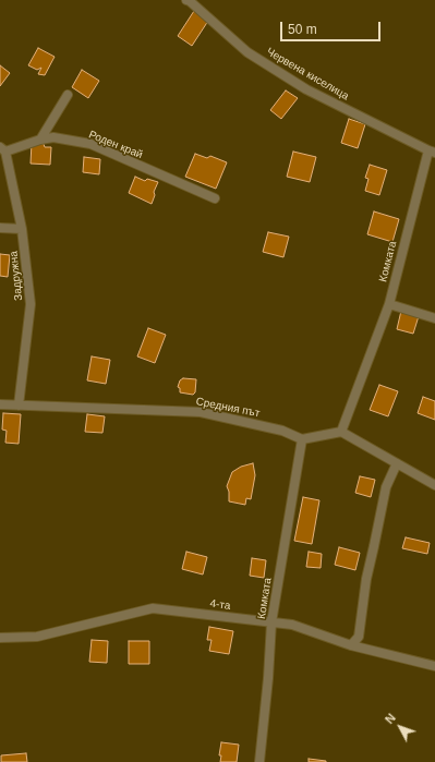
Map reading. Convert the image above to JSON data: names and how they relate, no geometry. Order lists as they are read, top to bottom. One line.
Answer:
{"streets":{"street":["Червена киселица","Роден край","Комката","Задружна","Средния път","4-та"]},"crossings":[["Червена киселица","Комката"],["Роден край","Задружна"],["Комката","Средния път"],["Комката","4-та"],["Задружна","Средния път"]],"scale_bar":"50 m","north":"top left"}
